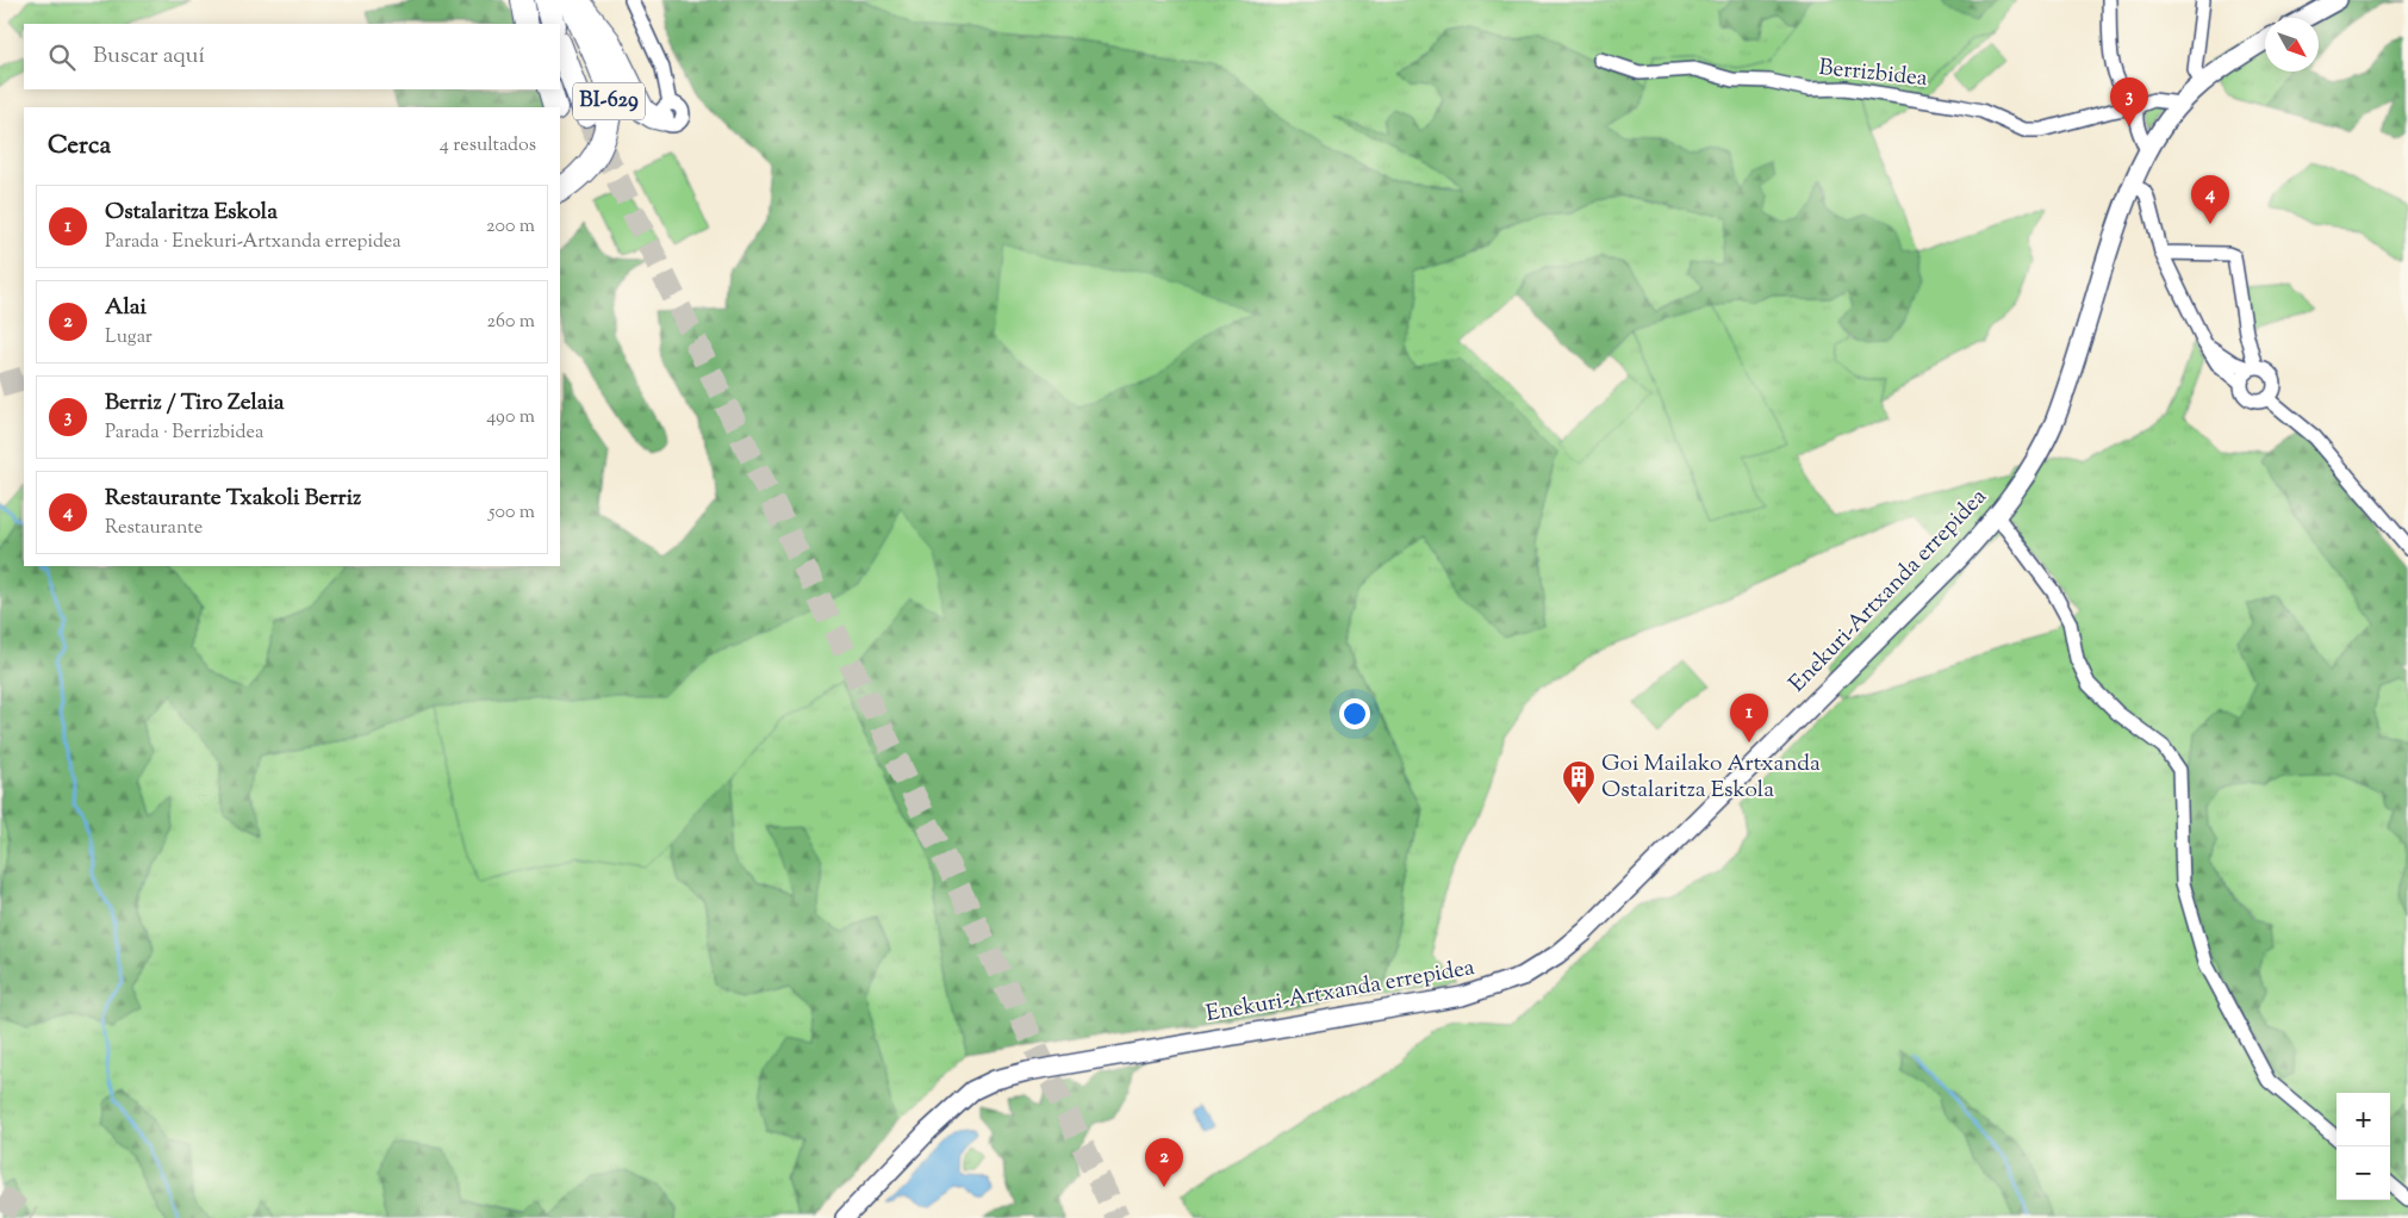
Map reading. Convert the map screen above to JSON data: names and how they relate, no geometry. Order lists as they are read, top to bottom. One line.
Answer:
{"streets":{"highway":["BI-629"],"street":["Berrizbidea","Enekuri-Artxanda errepidea"]},"crossings":[["Berrizbidea","Enekuri-Artxanda errepidea"]],"places":{"building":["Goi Mailako Artxanda Ostalaritza Eskola"]},"north":"bottom right","page":{"search":"Buscar aquí","pins":["3","4","1","2"],"heading":["Cerca","4 resultados"],"list":[{"mark":"1","name":"Ostalaritza Eskola","note":"Parada · Enekuri-Artxanda errepidea","value":"200 m"},{"mark":"2","name":"Alai","note":"Lugar","value":"260 m"},{"mark":"3","name":"Berriz / Tiro Zelaia","note":"Parada · Berrizbidea","value":"490 m"},{"mark":"4","name":"Restaurante Txakoli Berriz","note":"Restaurante","value":"500 m"}],"map_buttons":["+","−"]}}
